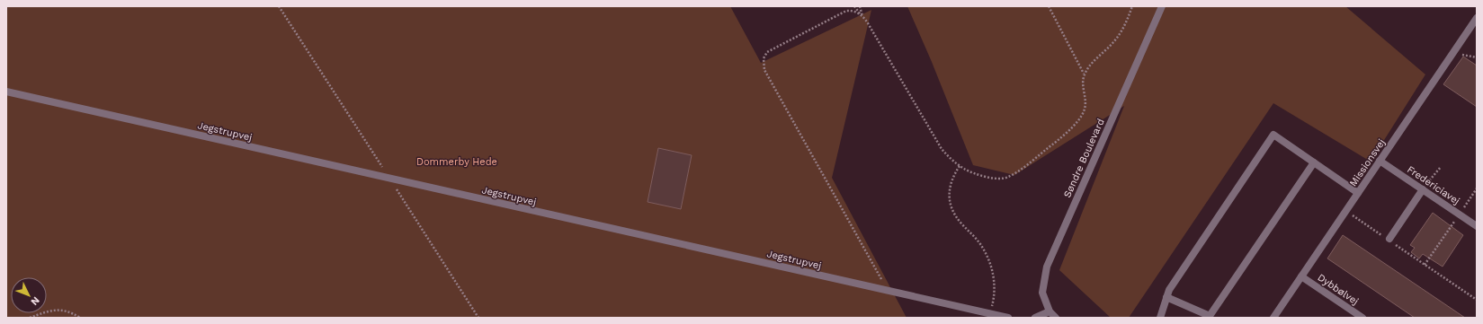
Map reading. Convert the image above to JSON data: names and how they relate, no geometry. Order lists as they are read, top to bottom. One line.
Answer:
{"streets":{"lane":["Jegstrupvej","Søndre Boulevard","Missionsvej","Fredericiavej","Dybbølvej"]},"crossings":[["Missionsvej","Fredericiavej"],["Missionsvej","Dybbølvej"]],"parks":["Dommerby Hede"],"north":"bottom right"}
